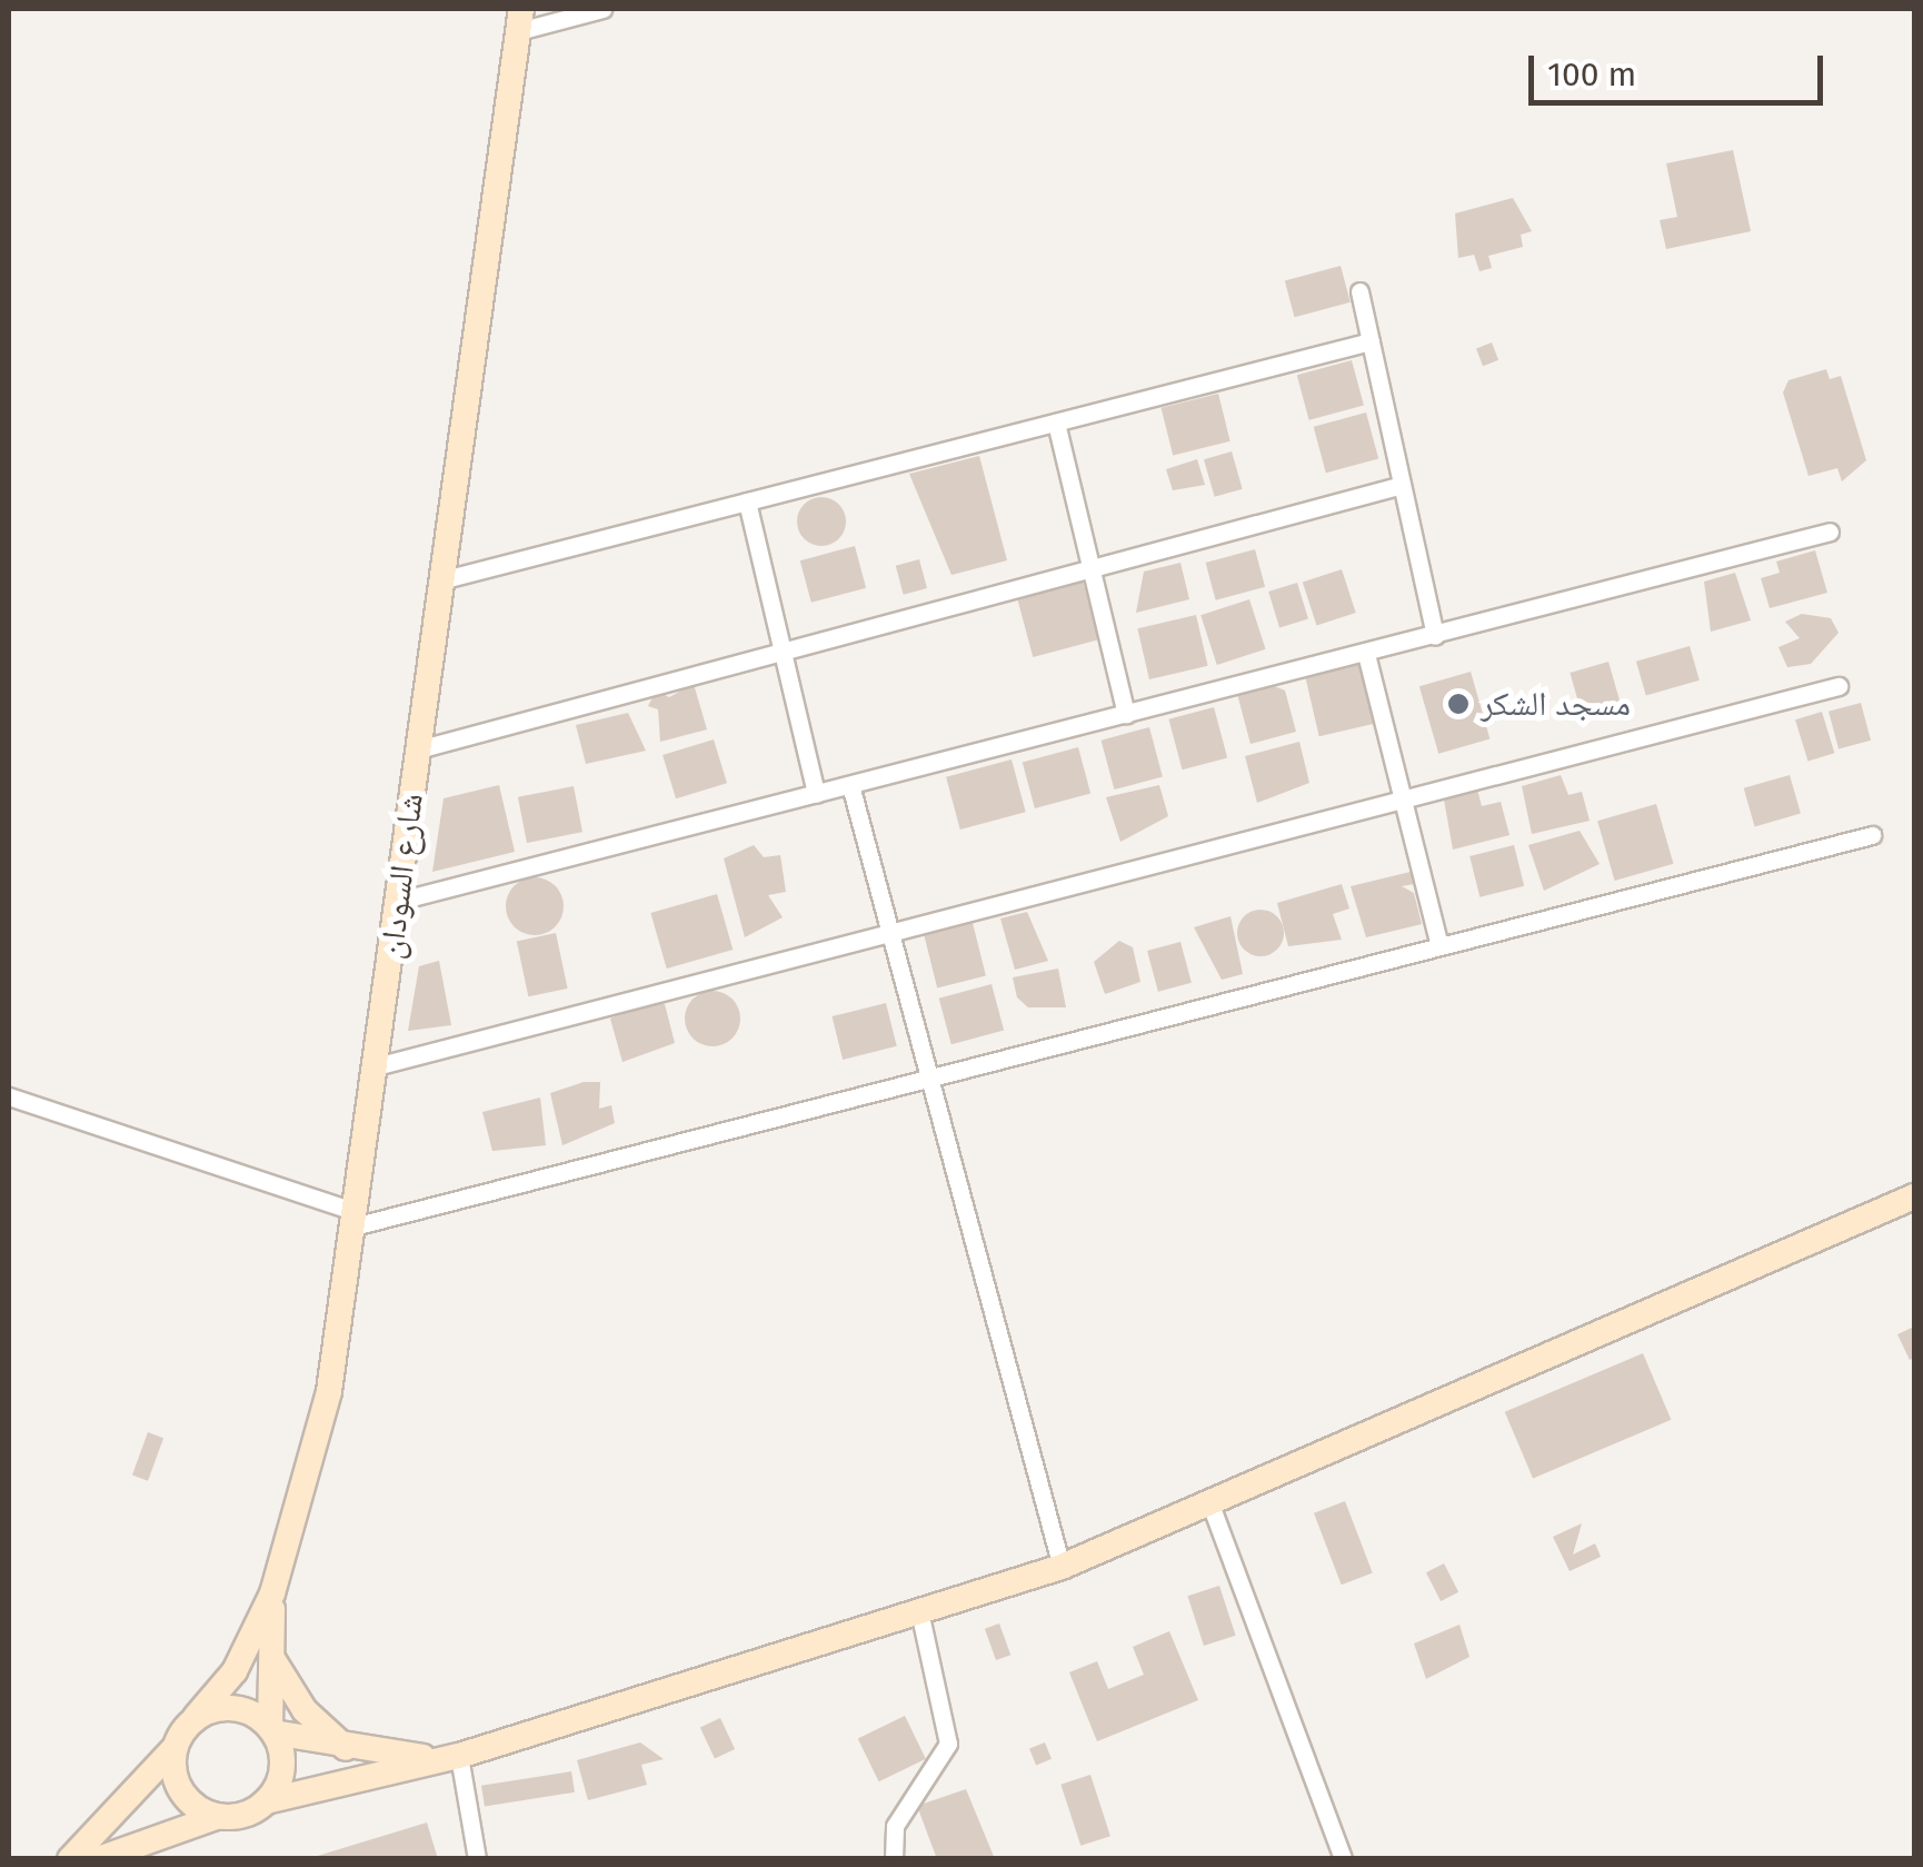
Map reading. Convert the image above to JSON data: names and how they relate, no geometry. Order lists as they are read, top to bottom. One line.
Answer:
{"streets":{"main road":["شارع السودان"]},"places":["مسجد الشكر"],"scale_bar":"100 m"}
